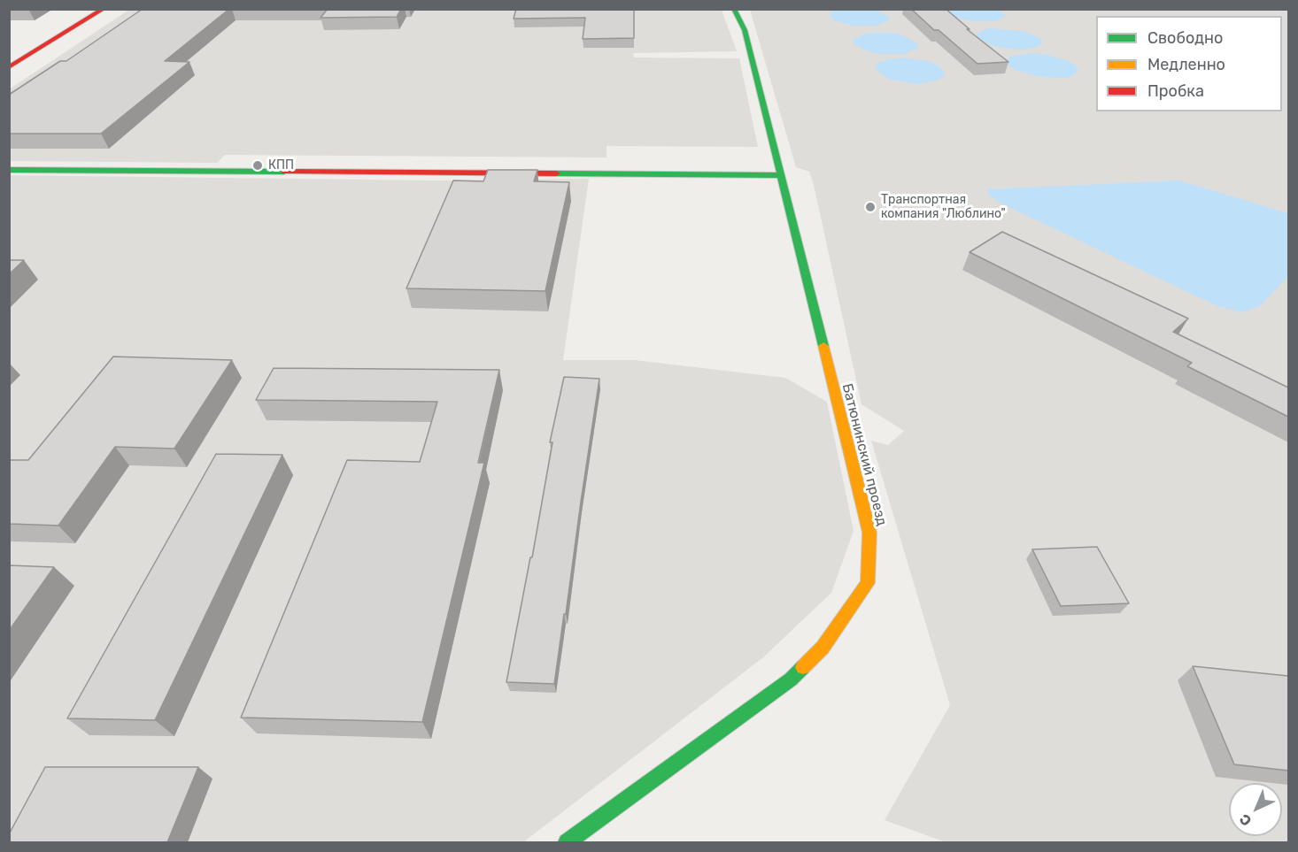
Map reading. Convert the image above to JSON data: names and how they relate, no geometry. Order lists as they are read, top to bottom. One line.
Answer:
{"streets":{"street":["Батюнинский проезд"]},"places":["КПП","Транспортная компания \"Люблино\""],"legend":["Свободно","Медленно","Пробка"],"north":"bottom left"}
